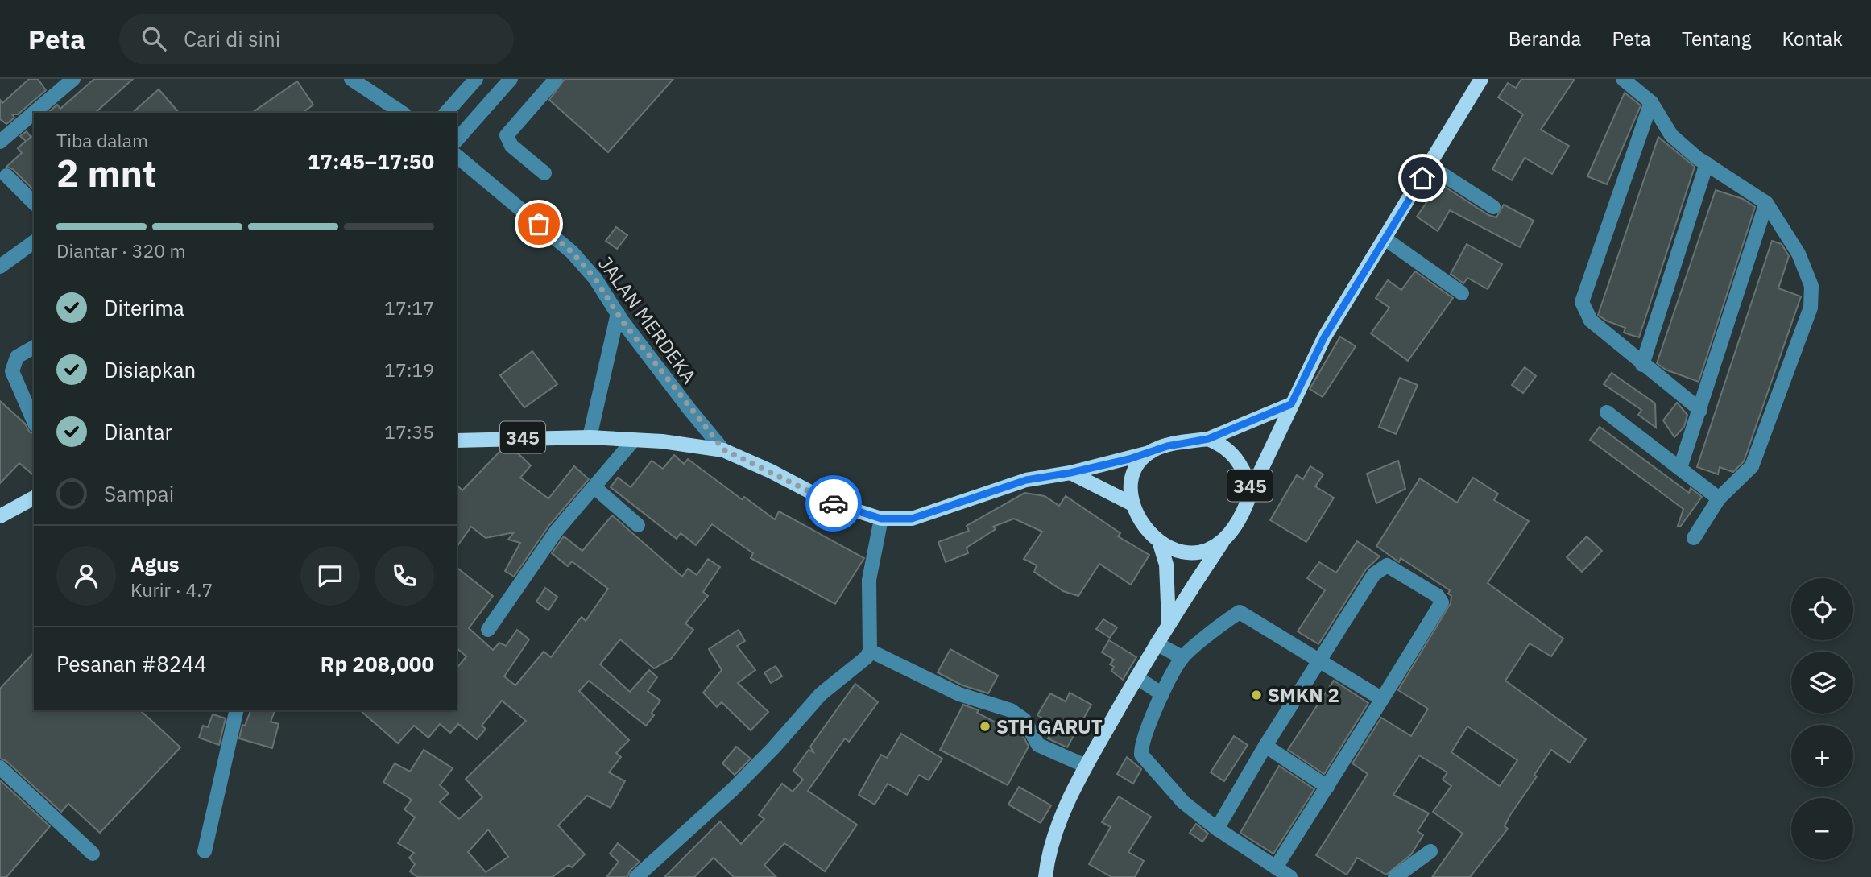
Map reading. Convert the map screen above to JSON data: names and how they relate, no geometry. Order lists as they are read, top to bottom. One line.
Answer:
{"streets":{"main road":["345"],"street":["JALAN MERDEKA"]},"crossings":[["JALAN MERDEKA","345"]],"places":["SMKN 2","STH GARUT"],"page":{"header":"Peta","search":"Cari di sini","nav":["Beranda","Peta","Tentang","Kontak"],"heading":["2 mnt","Tiba dalam","17:45–17:50"],"panel":["Agus","Kurir · 4.7","Pesanan #8244","Rp 208,000"],"bar":"Diantar · 320 m","list":[["Diterima","17:17"],["Disiapkan","17:19"],["Diantar","17:35"],"Sampai"],"map_buttons":["+","−"]}}
